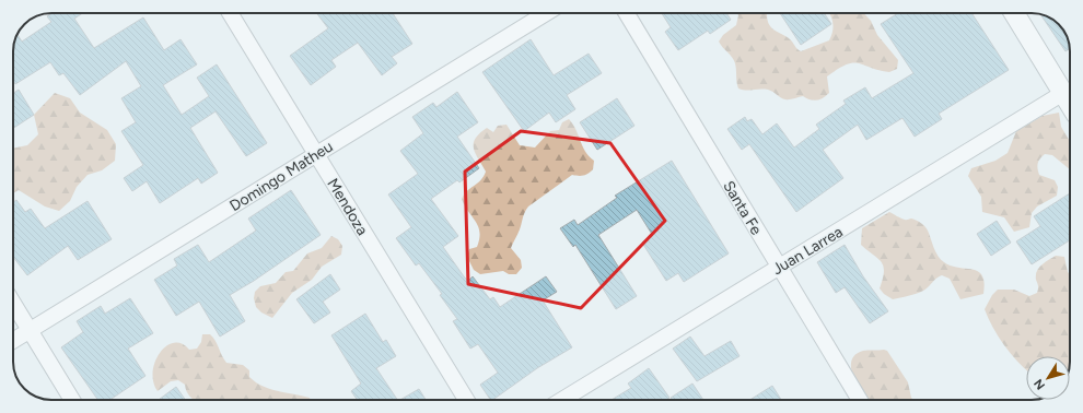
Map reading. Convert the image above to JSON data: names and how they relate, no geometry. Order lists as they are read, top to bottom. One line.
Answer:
{"streets":{"street":["Domingo Matheu","Mendoza","Santa Fe","Juan Larrea"]},"crossings":[["Domingo Matheu","Mendoza"],["Santa Fe","Juan Larrea"]],"north":"bottom left"}
